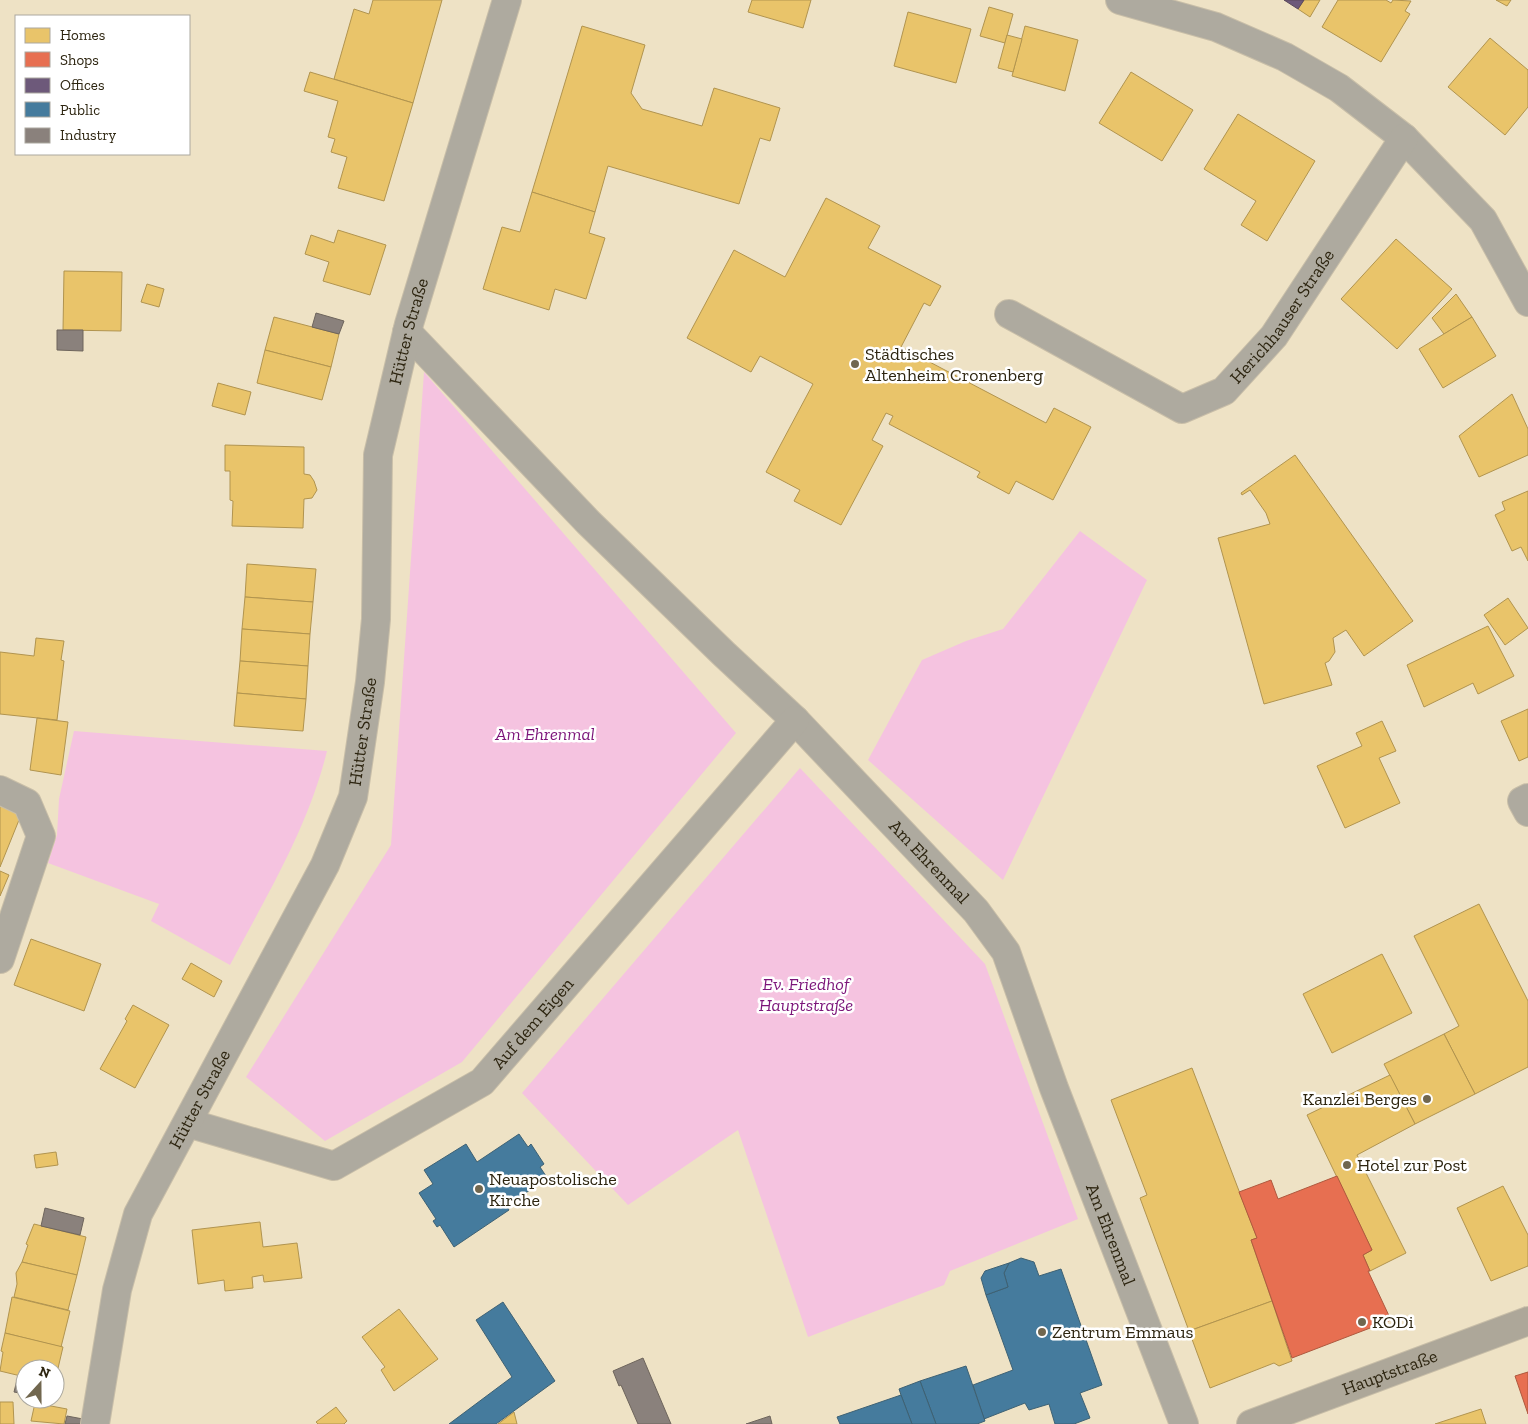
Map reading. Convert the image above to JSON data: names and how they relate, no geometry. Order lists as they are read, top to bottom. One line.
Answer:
{"streets":{"main road":["Hauptstraße"],"street":["Herichhauser Straße","Hütter Straße","Am Ehrenmal","Auf dem Eigen"]},"crossings":[["Hütter Straße","Am Ehrenmal"],["Hütter Straße","Auf dem Eigen"],["Am Ehrenmal","Auf dem Eigen"]],"parks":["Am Ehrenmal","Ev. Friedhof Hauptstraße"],"places":["Städtisches Altenheim Cronenberg","Kanzlei Berges","Hotel zur Post","Neuapostolische Kirche","KODi","Zentrum Emmaus"],"legend":["Homes","Shops","Offices","Public","Industry"],"north":"top"}
